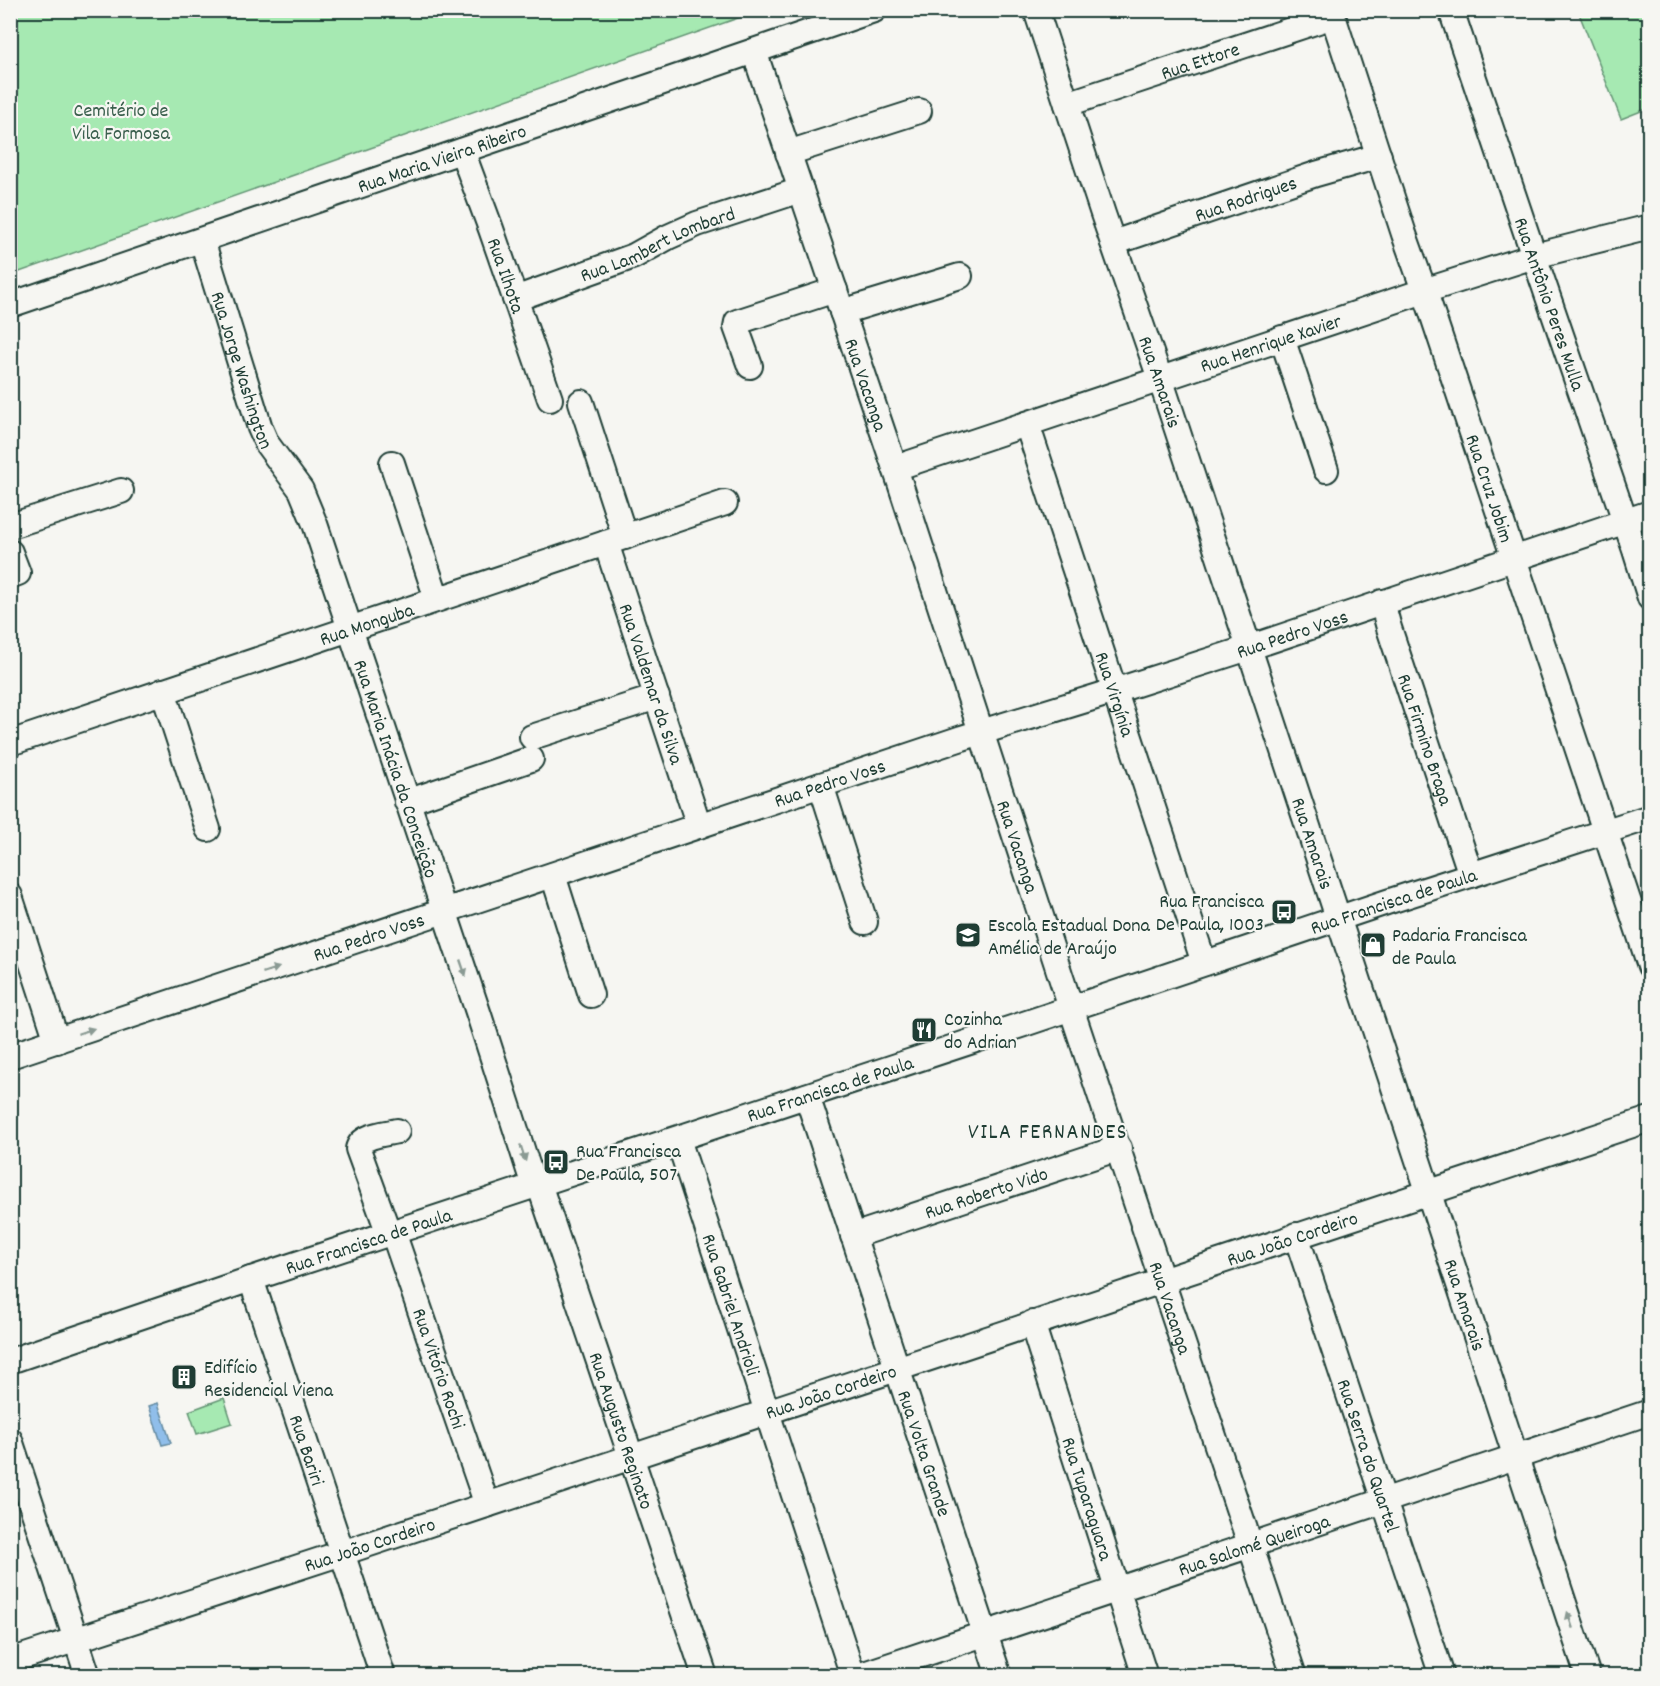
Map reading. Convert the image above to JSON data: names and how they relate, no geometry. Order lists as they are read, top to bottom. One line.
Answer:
{"streets":{"street":["Rua Ettore","Rua Maria Vieira Ribeiro","Rua Rodrigues","Rua Lambert Lombard","Rua Ilhota","Rua Antônio Peres Mulla","Rua Henrique Xavier","Rua Jorge Washington","Rua Amarais","Rua Vacanga","Rua Cruz Jobim","Rua Monguba","Rua Pedro Voss","Rua Valdemar da Silva","Rua Virgínia","Rua Firmino Braga","Rua Maria Inácia da Conceição","Rua Francisca de Paula","Rua Roberto Vido","Rua João Cordeiro","Rua Gabriel Andrioli","Rua Vitório Rochi","Rua Augusto Reginato","Rua Bariri","Rua Volta Grande","Rua Serra do Quartel","Rua Tuparaguara","Rua Salomé Queiroga"]},"crossings":[["Rua Ettore","Rua Amarais"],["Rua Ettore","Rua Cruz Jobim"],["Rua Maria Vieira Ribeiro","Rua Ilhota"],["Rua Maria Vieira Ribeiro","Rua Jorge Washington"],["Rua Maria Vieira Ribeiro","Rua Vacanga"],["Rua Rodrigues","Rua Amarais"],["Rua Rodrigues","Rua Cruz Jobim"],["Rua Lambert Lombard","Rua Ilhota"],["Rua Lambert Lombard","Rua Vacanga"],["Rua Antônio Peres Mulla","Rua Henrique Xavier"],["Rua Antônio Peres Mulla","Rua Pedro Voss"],["Rua Henrique Xavier","Rua Amarais"],["Rua Henrique Xavier","Rua Vacanga"],["Rua Henrique Xavier","Rua Cruz Jobim"],["Rua Henrique Xavier","Rua Virgínia"],["Rua Jorge Washington","Rua Maria Inácia da Conceição"],["Rua Amarais","Rua Pedro Voss"],["Rua Amarais","Rua Francisca de Paula"],["Rua Amarais","Rua João Cordeiro"],["Rua Amarais","Rua Salomé Queiroga"],["Rua Vacanga","Rua Pedro Voss"],["Rua Vacanga","Rua Francisca de Paula"],["Rua Vacanga","Rua Roberto Vido"],["Rua Vacanga","Rua João Cordeiro"],["Rua Vacanga","Rua Salomé Queiroga"],["Rua Cruz Jobim","Rua Pedro Voss"],["Rua Cruz Jobim","Rua Francisca de Paula"],["Rua Monguba","Rua Valdemar da Silva"],["Rua Monguba","Rua Maria Inácia da Conceição"],["Rua Pedro Voss","Rua Valdemar da Silva"],["Rua Pedro Voss","Rua Virgínia"],["Rua Pedro Voss","Rua Firmino Braga"],["Rua Pedro Voss","Rua Maria Inácia da Conceição"],["Rua Virgínia","Rua Francisca de Paula"],["Rua Firmino Braga","Rua Francisca de Paula"],["Rua Maria Inácia da Conceição","Rua Francisca de Paula"],["Rua Maria Inácia da Conceição","Rua Augusto Reginato"],["Rua Francisca de Paula","Rua Gabriel Andrioli"],["Rua Francisca de Paula","Rua Vitório Rochi"],["Rua Francisca de Paula","Rua Augusto Reginato"],["Rua Francisca de Paula","Rua Bariri"],["Rua Francisca de Paula","Rua Volta Grande"],["Rua Roberto Vido","Rua Volta Grande"],["Rua João Cordeiro","Rua Gabriel Andrioli"],["Rua João Cordeiro","Rua Vitório Rochi"],["Rua João Cordeiro","Rua Augusto Reginato"],["Rua João Cordeiro","Rua Bariri"],["Rua João Cordeiro","Rua Volta Grande"],["Rua João Cordeiro","Rua Serra do Quartel"],["Rua João Cordeiro","Rua Tuparaguara"],["Rua Volta Grande","Rua Salomé Queiroga"],["Rua Serra do Quartel","Rua Salomé Queiroga"],["Rua Tuparaguara","Rua Salomé Queiroga"]],"districts":["VILA FERNANDES"],"parks":["Cemitério de Vila Formosa"],"places":{"bus stop":["Rua Francisca De Paula, 1003","Rua Francisca De Paula, 507"],"school or university":["Escola Estadual Dona Amélia de Araújo"],"shop":["Padaria Francisca de Paula"],"restaurant":["Cozinha do Adrian"],"building":["Edifício Residencial Viena"]}}
